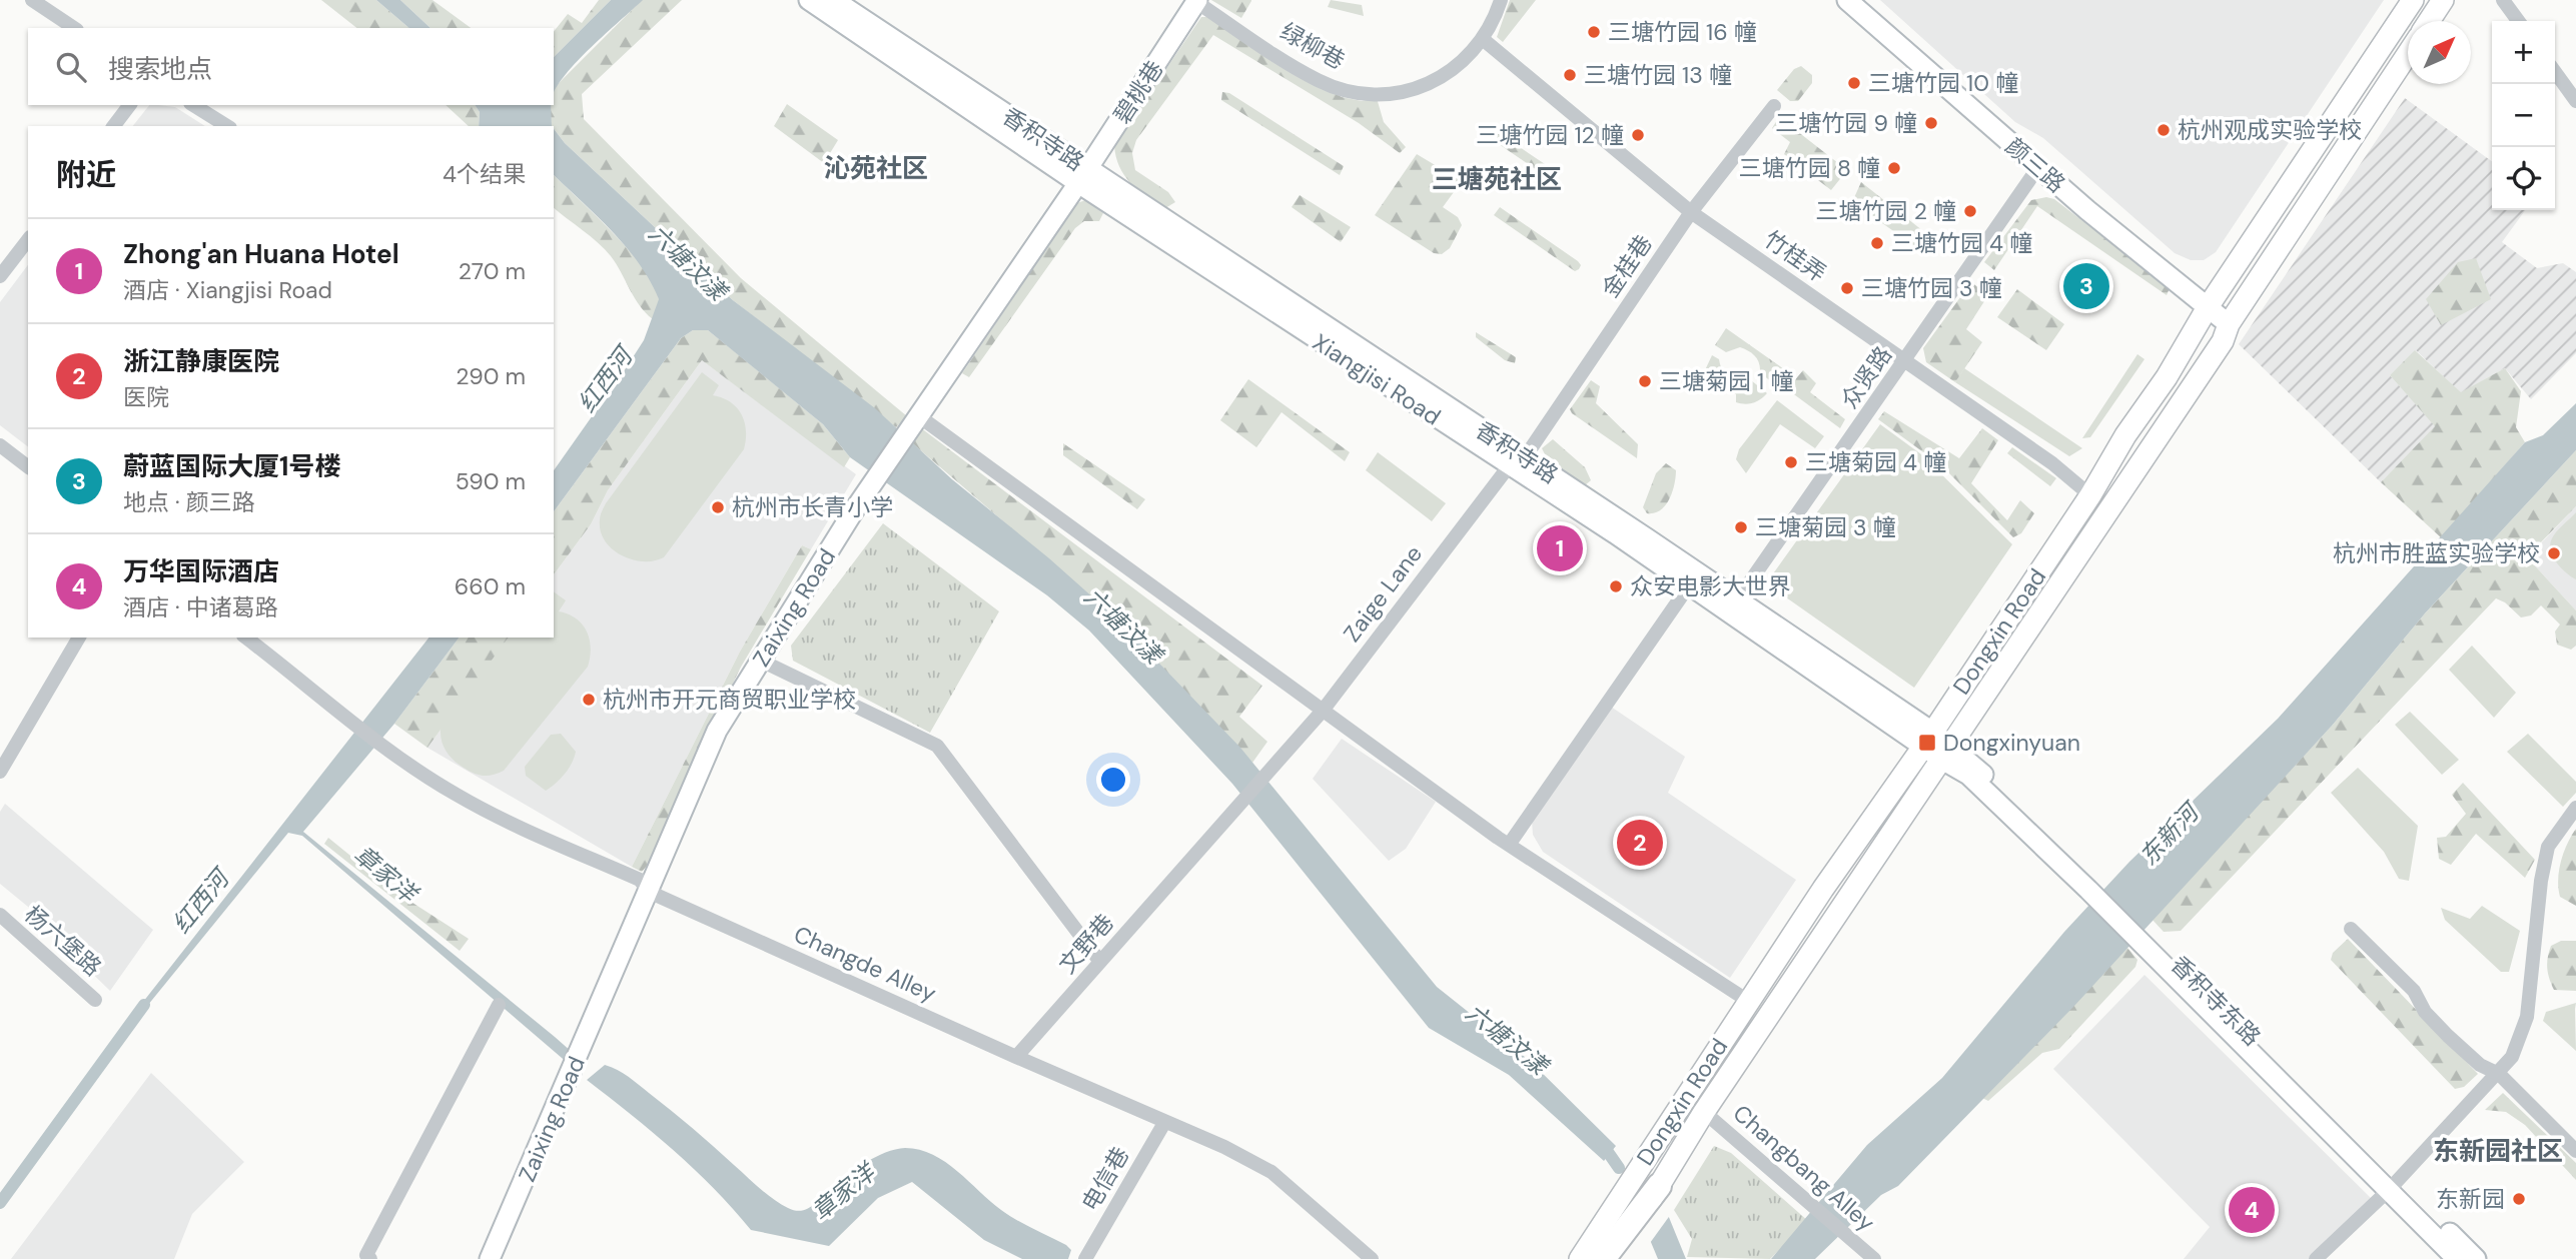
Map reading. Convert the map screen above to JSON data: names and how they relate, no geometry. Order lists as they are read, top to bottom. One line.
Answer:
{"streets":{"main road":["碧桃巷","香积寺路","颜三路","Xiangjisi Road","Zaixing Road","Dongxin Road","香积寺东路"],"street":["绿柳巷","竹桂弄","金桂巷","众贤路","Zaige Lane","杨六堡路","文野巷","Changde Alley","Changbang Alley","电信巷"]},"crossings":[["绿柳巷","碧桃巷"],["绿柳巷","竹桂弄"],["碧桃巷","香积寺路"],["碧桃巷","Xiangjisi Road"],["碧桃巷","Zaixing Road"],["香积寺路","金桂巷"],["香积寺路","众贤路"],["香积寺路","Xiangjisi Road"],["香积寺路","Zaige Lane"],["香积寺路","Zaixing Road"],["香积寺路","Dongxin Road"],["香积寺路","香积寺东路"],["颜三路","众贤路"],["颜三路","Dongxin Road"],["竹桂弄","金桂巷"],["竹桂弄","众贤路"],["竹桂弄","Dongxin Road"],["金桂巷","Xiangjisi Road"],["金桂巷","Zaige Lane"],["众贤路","Xiangjisi Road"],["Xiangjisi Road","Zaige Lane"],["Xiangjisi Road","Zaixing Road"],["Zaige Lane","文野巷"],["Zaixing Road","Changde Alley"],["Dongxin Road","香积寺东路"],["Dongxin Road","Changbang Alley"],["文野巷","Changde Alley"],["Changde Alley","电信巷"]],"districts":["沁苑社区","三塘苑社区","东新园社区"],"water":["六塘汶漾","红西河","东新河","章家洋"],"places":{"other":["三塘竹园 16 幢","三塘竹园 13 幢","三塘竹园 10 幢","三塘竹园 9 幢","杭州观成实验学校","三塘竹园 12 幢","三塘竹园 8 幢","三塘竹园 2 幢","三塘竹园 4 幢","三塘竹园 3 幢","三塘菊园 1 幢","三塘菊园 4 幢","杭州市长青小学","三塘菊园 3 幢","杭州市胜蓝实验学校","众安电影大世界","杭州市开元商贸职业学校","东新园"],"transit":["Dongxinyuan"]},"north":"top right","page":{"map_buttons":["+","−"],"search":"搜索地点","heading":["附近","4个结果"],"list":[{"mark":"1","name":"Zhong'an Huana Hotel","note":"酒店 · Xiangjisi Road","value":"270 m"},{"mark":"2","name":"浙江静康医院","note":"医院","value":"290 m"},{"mark":"3","name":"蔚蓝国际大厦1号楼","note":"地点 · 颜三路","value":"590 m"},{"mark":"4","name":"万华国际酒店","note":"酒店 · 中诸葛路","value":"660 m"}],"pins":["3","1","2","4"]}}
